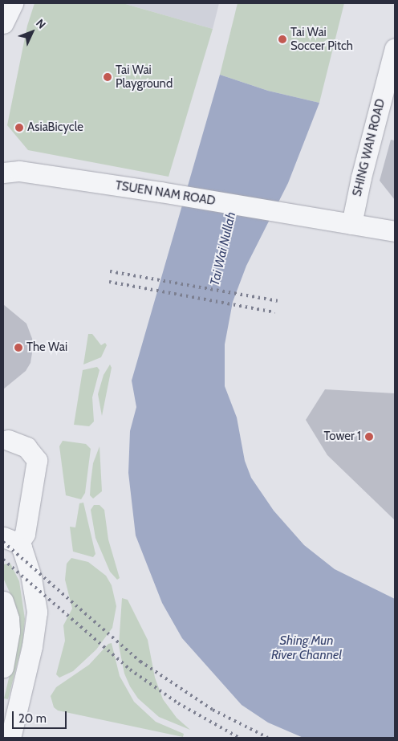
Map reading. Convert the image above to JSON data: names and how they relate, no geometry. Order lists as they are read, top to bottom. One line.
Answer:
{"streets":{"street":["SHING WAN ROAD","TSUEN NAM ROAD"]},"crossings":[["SHING WAN ROAD","TSUEN NAM ROAD"]],"water":["Tai Wai Nullah","Shing Mun River Channel"],"places":["Tai Wai Soccer Pitch","Tai Wai Playground","AsiaBicycle","The Wai","Tower 1"],"scale_bar":"20 m","north":"top right"}
